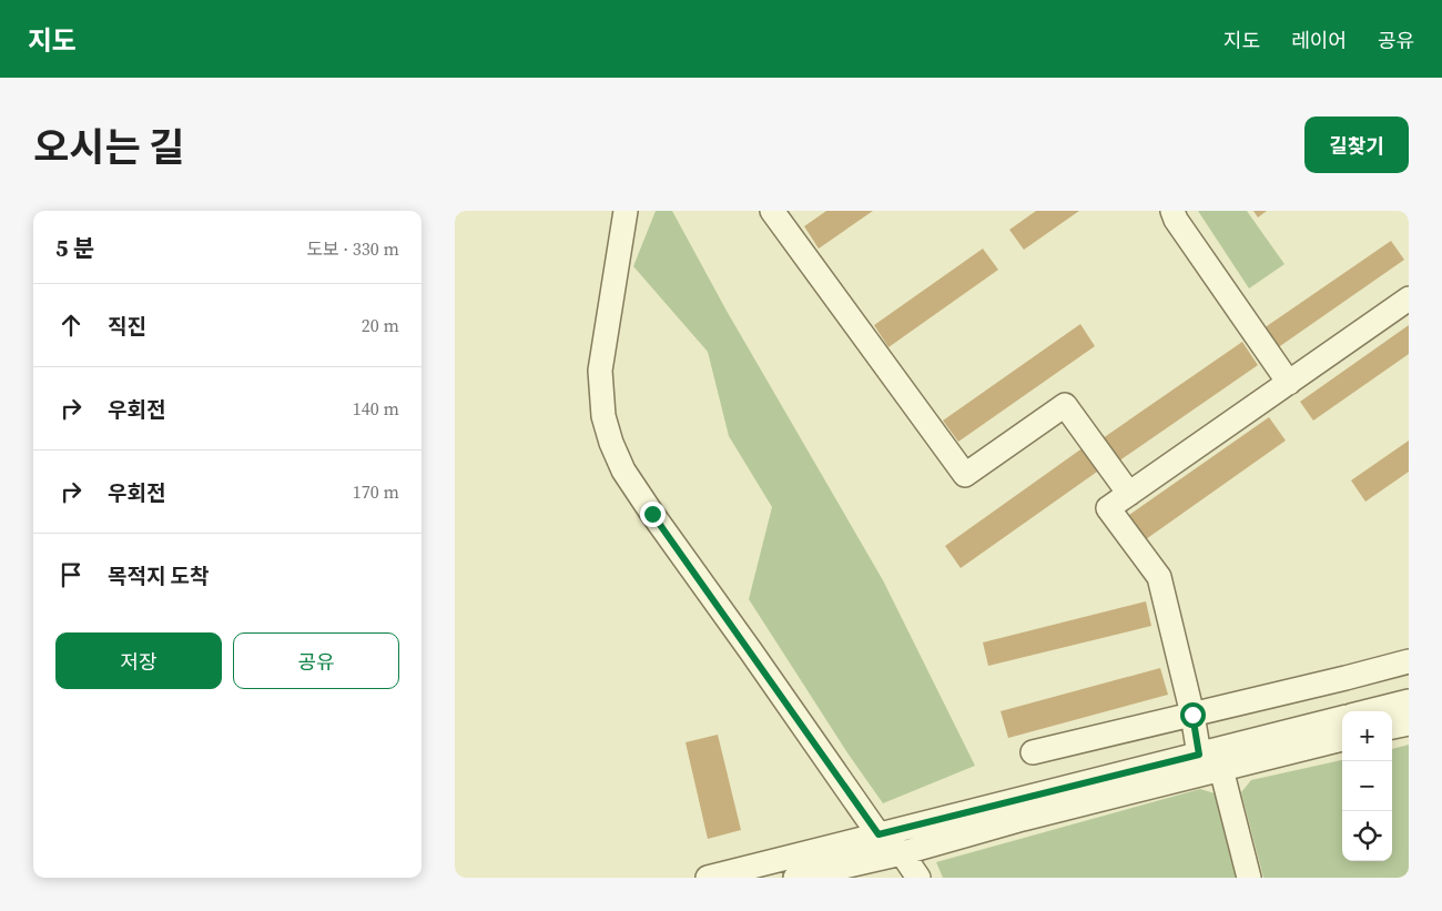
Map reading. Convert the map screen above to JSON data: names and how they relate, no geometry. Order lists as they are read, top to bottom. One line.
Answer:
{"page":{"header":"지도","nav":["지도","레이어","공유"],"title":"오시는 길","buttons":["길찾기",["저장","공유"]],"heading":["5 분","도보 · 330 m"],"list":[["직진","20 m"],["우회전","140 m"],["우회전","170 m"],"목적지 도착"],"map_buttons":["+","−"]}}
